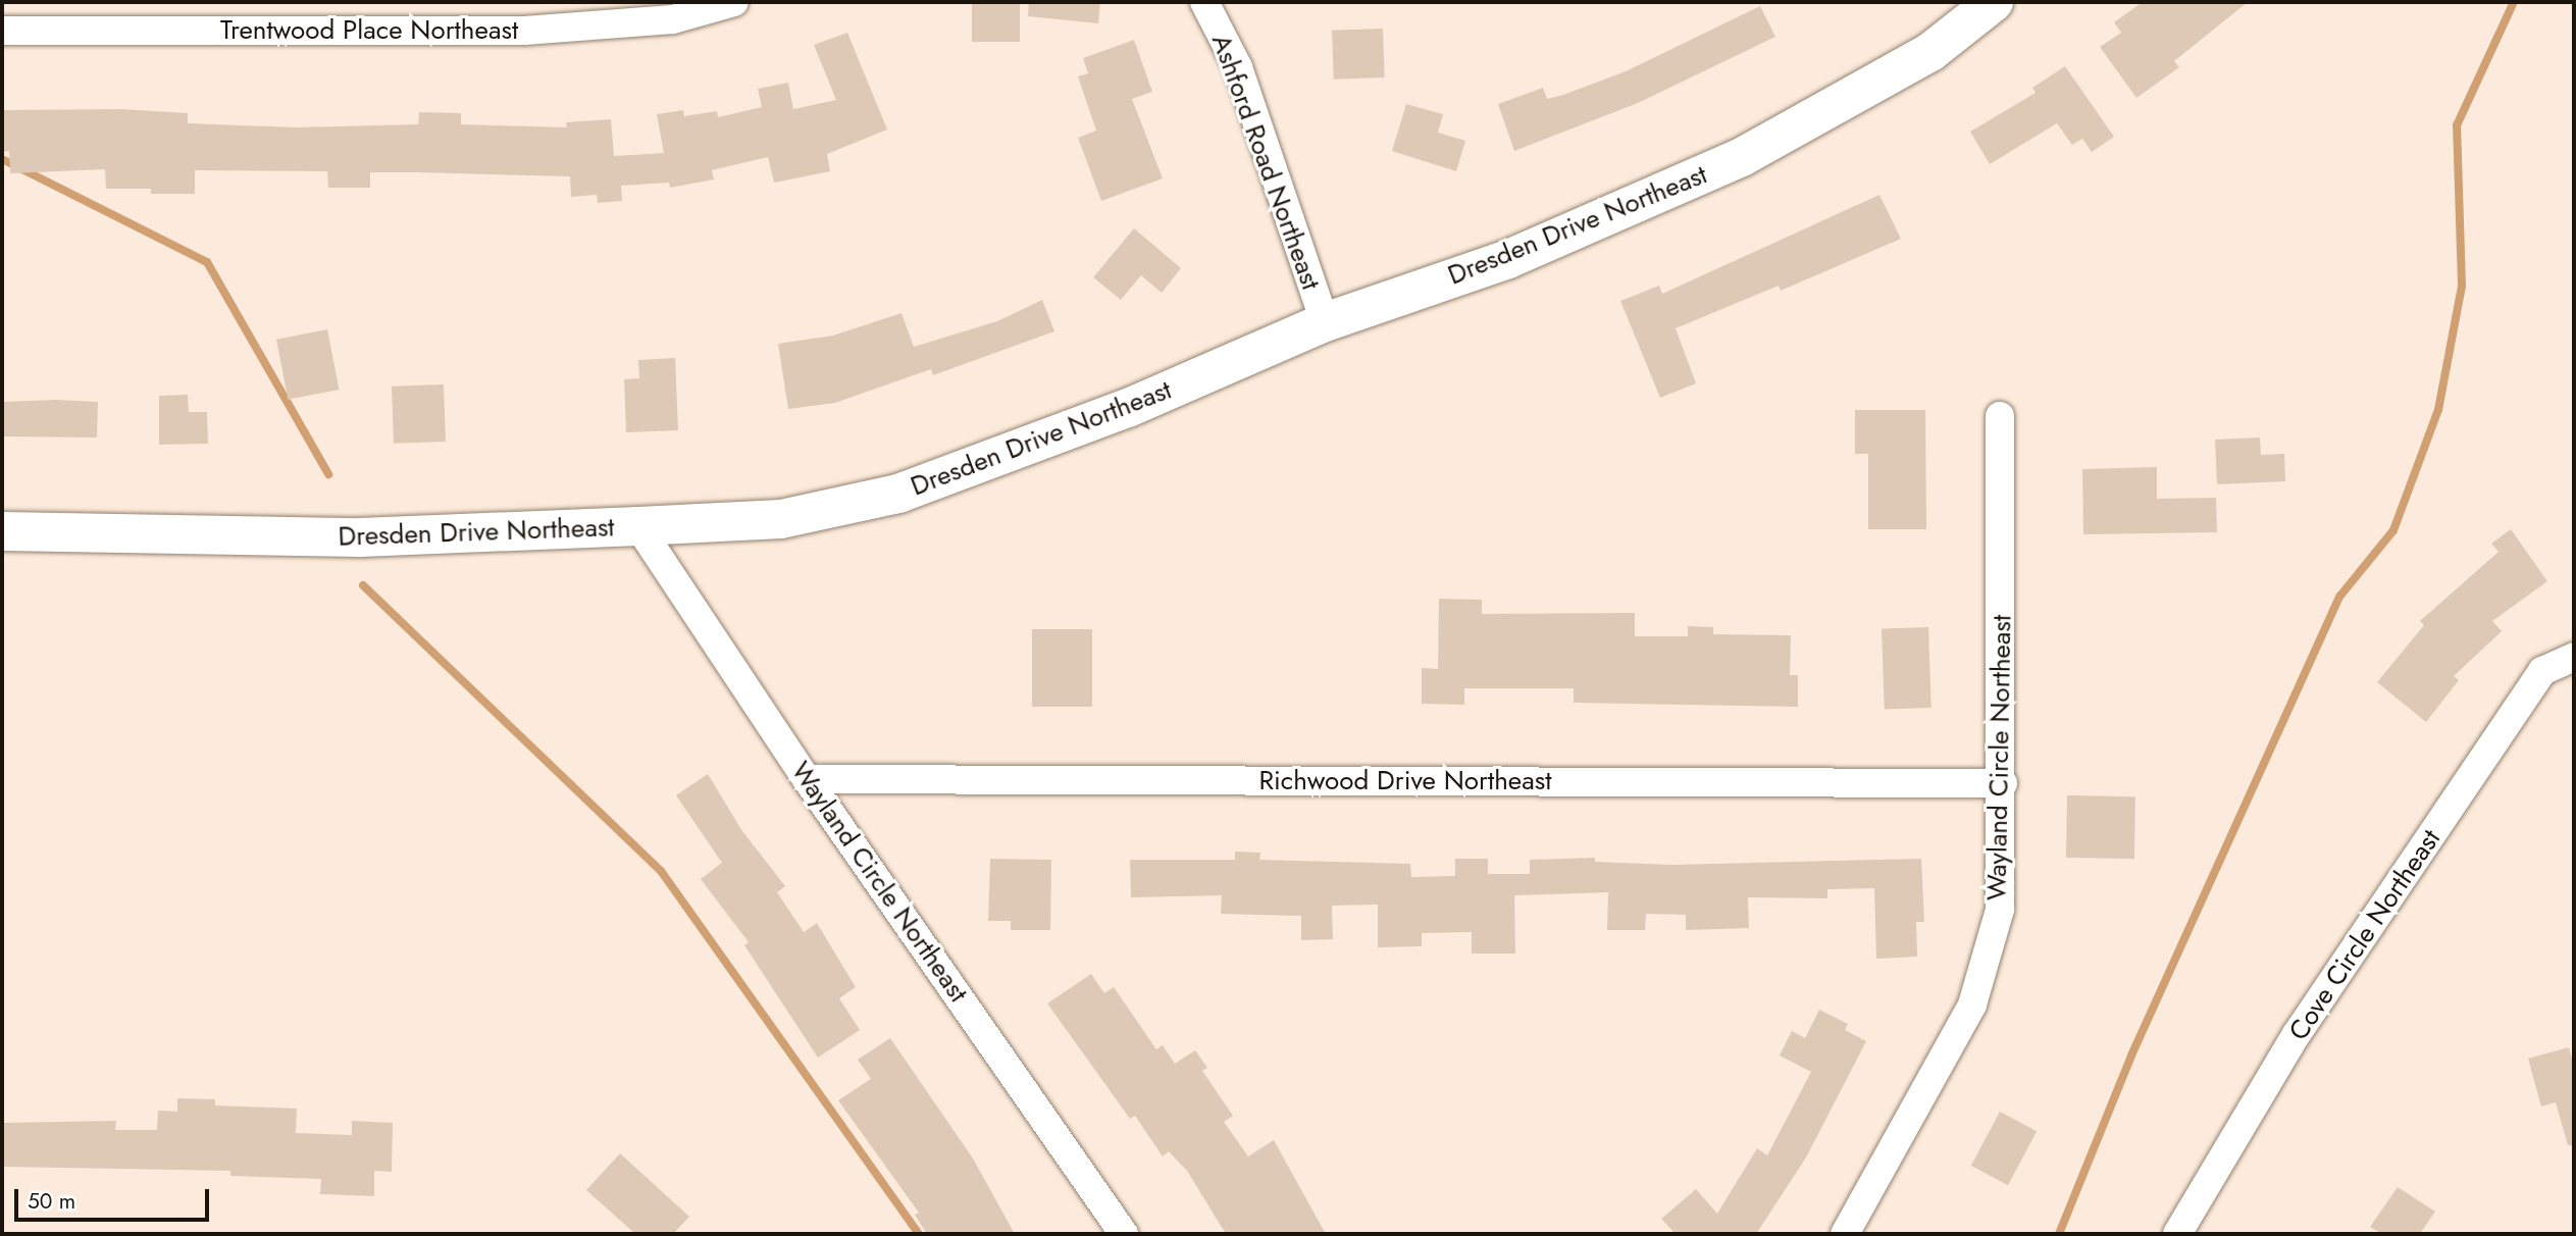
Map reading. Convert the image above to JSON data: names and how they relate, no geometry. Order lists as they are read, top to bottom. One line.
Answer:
{"streets":{"street":["Trentwood Place Northeast","Ashford Road Northeast","Dresden Drive Northeast","Wayland Circle Northeast","Richwood Drive Northeast","Cove Circle Northeast"]},"crossings":[["Ashford Road Northeast","Dresden Drive Northeast"],["Dresden Drive Northeast","Wayland Circle Northeast"],["Wayland Circle Northeast","Richwood Drive Northeast"]],"scale_bar":"50 m"}
